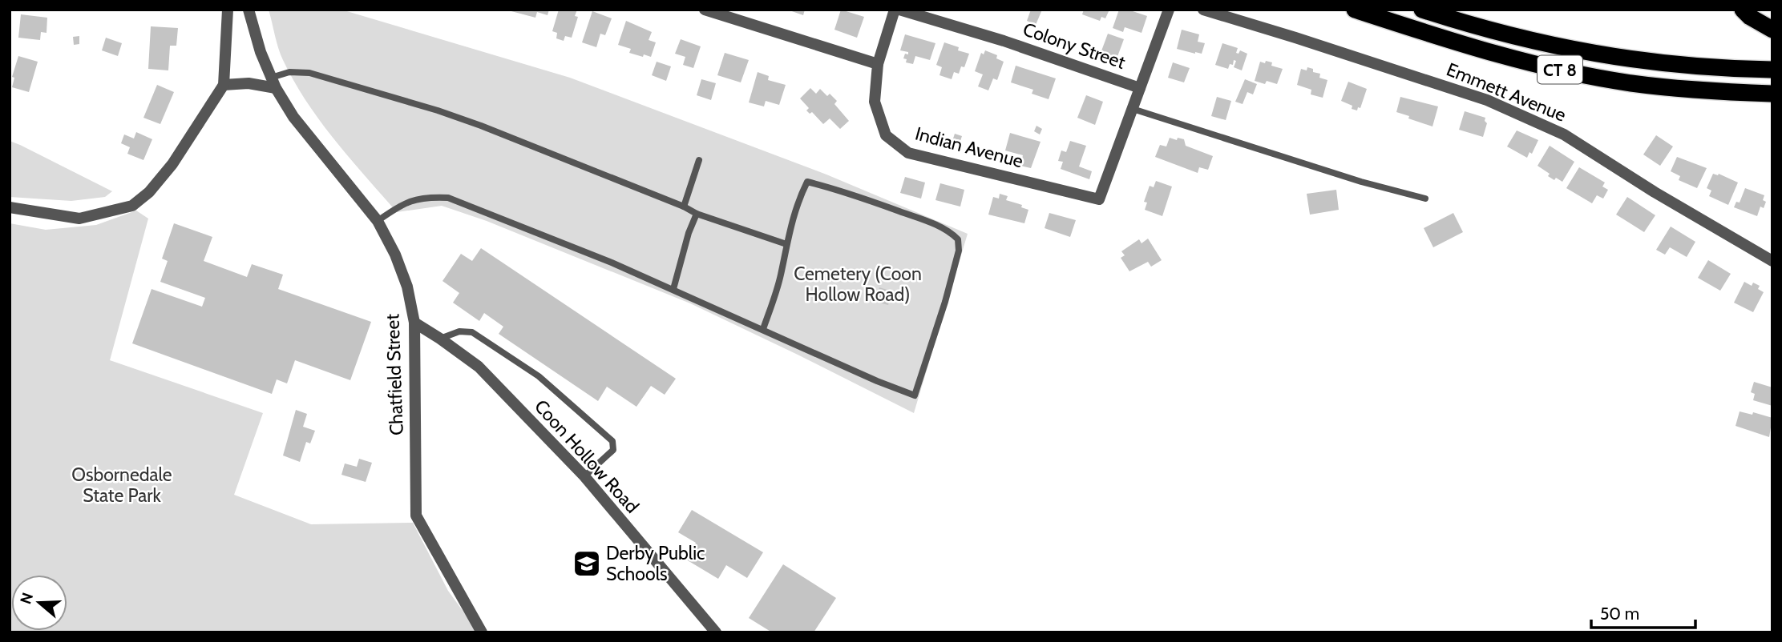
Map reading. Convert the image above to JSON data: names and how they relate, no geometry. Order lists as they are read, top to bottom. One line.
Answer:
{"streets":{"highway":["CT 8"],"street":["Colony Street","Emmett Avenue","Indian Avenue","Chatfield Street","Coon Hollow Road"]},"crossings":[["Chatfield Street","Coon Hollow Road"]],"parks":["Cemetery (Coon Hollow Road)","Osbornedale State Park"],"places":{"school or university":["Derby Public Schools"]},"scale_bar":"50 m","north":"left"}
